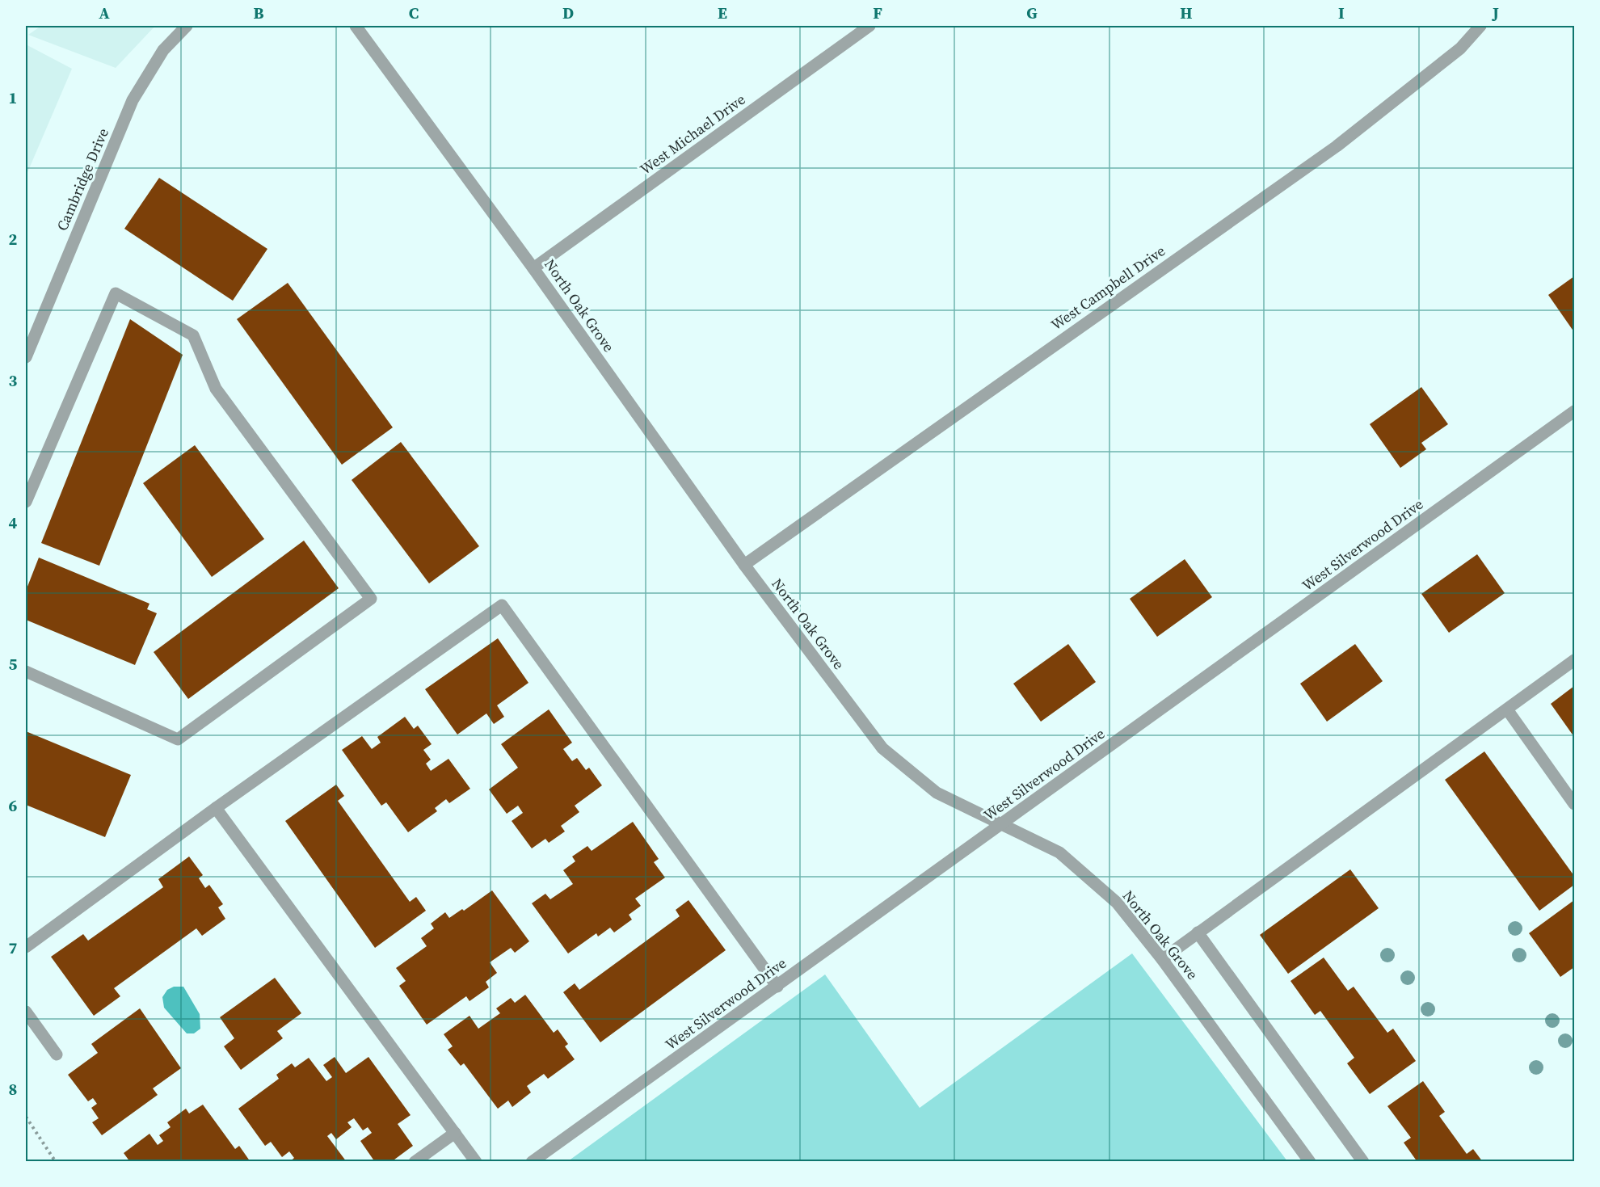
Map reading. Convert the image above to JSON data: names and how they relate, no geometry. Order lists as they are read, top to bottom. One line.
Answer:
{"streets":{"street":["West Michael Drive","Cambridge Drive","West Campbell Drive","North Oak Grove","West Silverwood Drive"]},"crossings":[["West Michael Drive","North Oak Grove"],["West Campbell Drive","North Oak Grove"],["North Oak Grove","West Silverwood Drive"]],"grid":{"columns":["A","B","C","D","E","F","G","H","I","J"],"rows":["1","2","3","4","5","6","7","8"]}}
